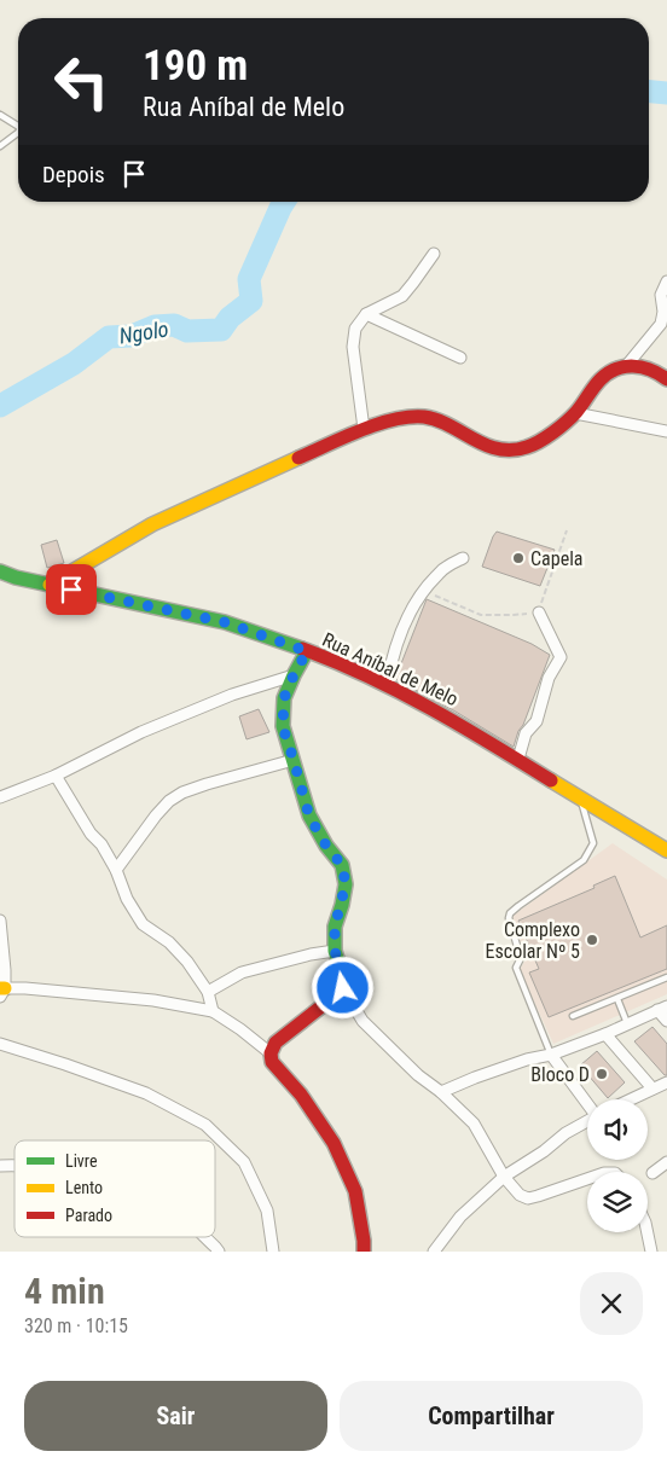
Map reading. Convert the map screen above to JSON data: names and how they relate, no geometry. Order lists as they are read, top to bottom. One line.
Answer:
{"streets":{"street":["Rua Aníbal de Melo"]},"water":["Ngolo"],"places":["Capela","Complexo Escolar Nº 5","Bloco D"],"legend":["Livre","Lento","Parado"],"page":{"turn":["190 m","Rua Aníbal de Melo"],"then":"Depois","heading":["4 min","320 m · 10:15"],"buttons":["Sair","Compartilhar"]}}
